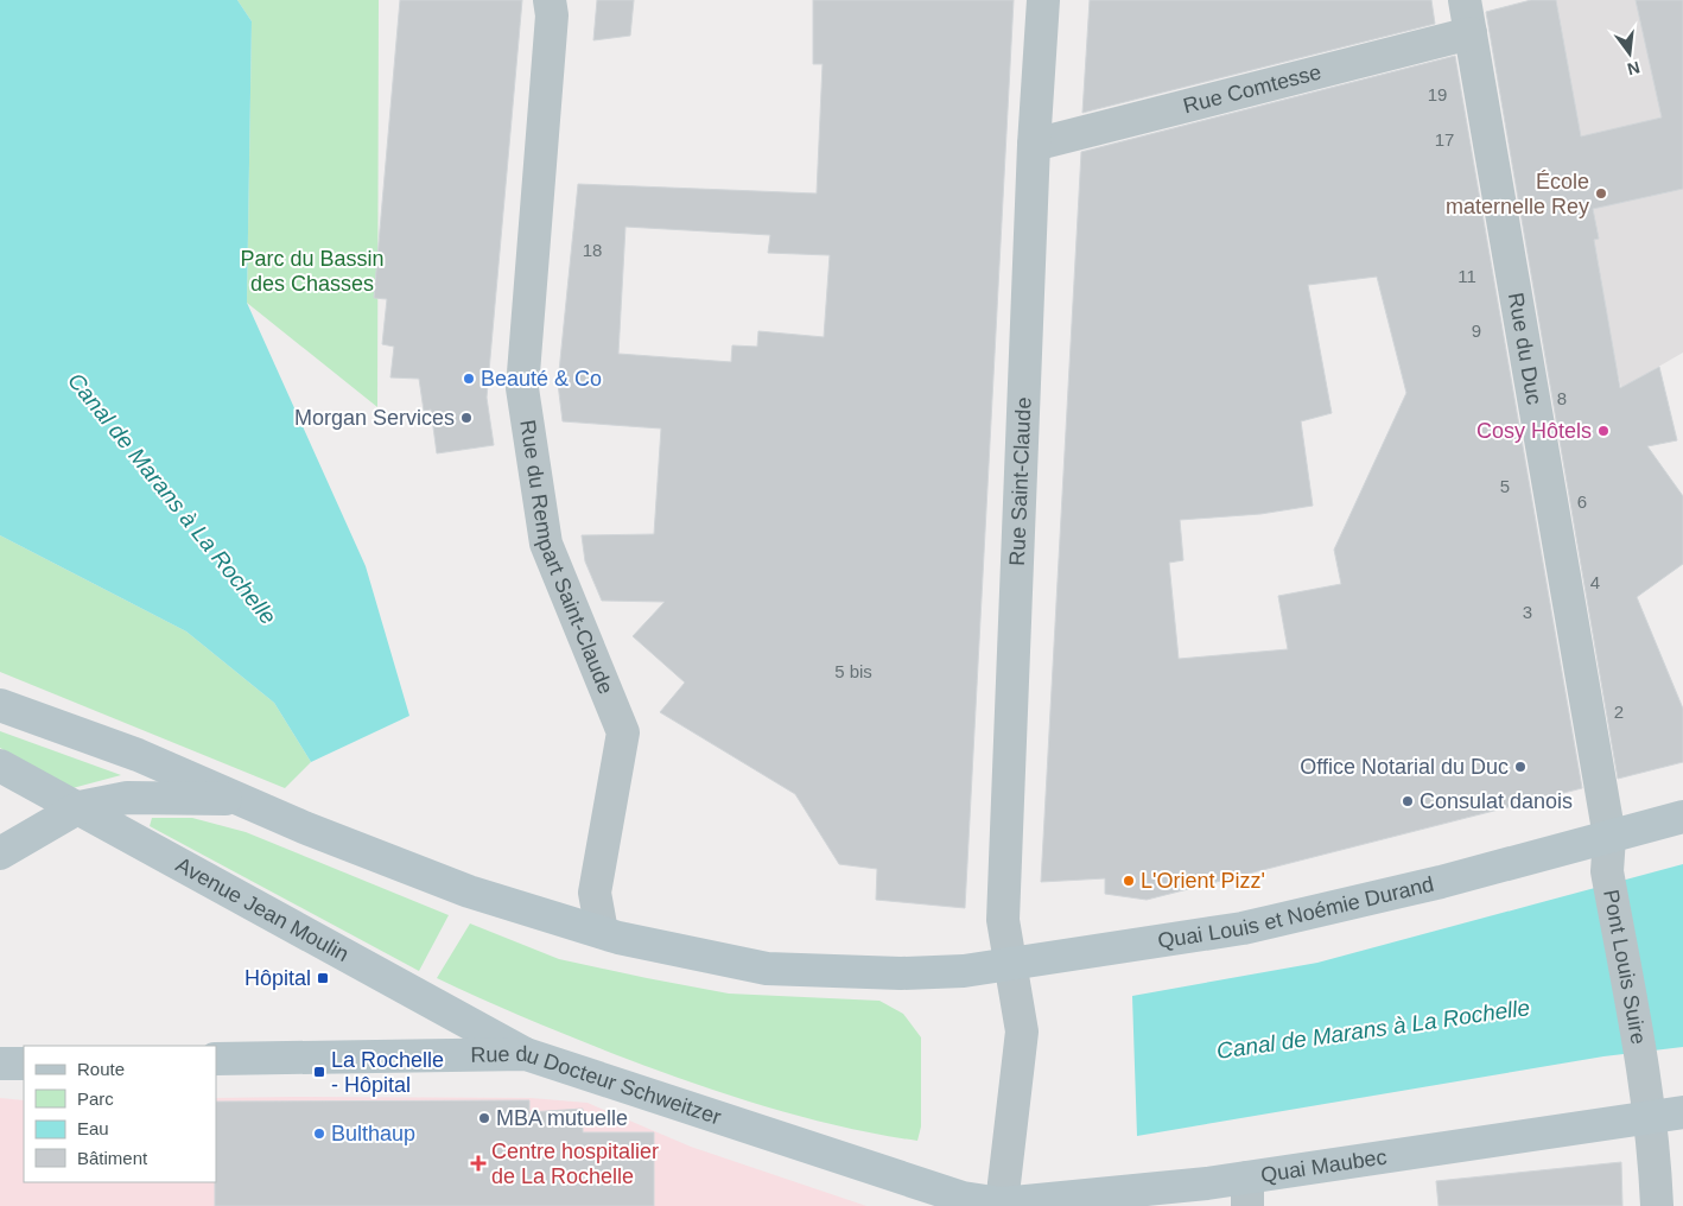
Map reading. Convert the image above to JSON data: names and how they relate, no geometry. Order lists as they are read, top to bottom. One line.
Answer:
{"streets":{"main road":["Avenue Jean Moulin","Quai Louis et Noémie Durand","Rue du Docteur Schweitzer","Quai Maubec"],"street":["Rue Comtesse","Rue du Duc","Rue Saint-Claude","Rue du Rempart Saint-Claude","Pont Louis Suire"]},"crossings":[["Rue Comtesse","Rue du Duc"],["Rue Comtesse","Rue Saint-Claude"],["Rue du Duc","Quai Louis et Noémie Durand"],["Rue du Duc","Pont Louis Suire"],["Rue Saint-Claude","Quai Louis et Noémie Durand"],["Rue Saint-Claude","Quai Maubec"],["Rue du Rempart Saint-Claude","Quai Louis et Noémie Durand"],["Avenue Jean Moulin","Rue du Docteur Schweitzer"],["Pont Louis Suire","Quai Maubec"],["Rue du Docteur Schweitzer","Quai Maubec"]],"water":["Canal de Marans à La Rochelle"],"parks":["Parc du Bassin des Chasses"],"places":{"other":["École maternelle Rey","Beauté & Co","Morgan Services","Cosy Hôtels","Office Notarial du Duc","Consulat danois","L'Orient Pizz'","MBA mutuelle","Bulthaup"],"transit":["Hôpital","La Rochelle - Hôpital"],"health":["Centre hospitalier de La Rochelle"]},"house_numbers":["19","17","18","11","9","8","5","6","4","3","5 bis","2"],"legend":["Route","Parc","Eau","Bâtiment"],"north":"bottom"}
